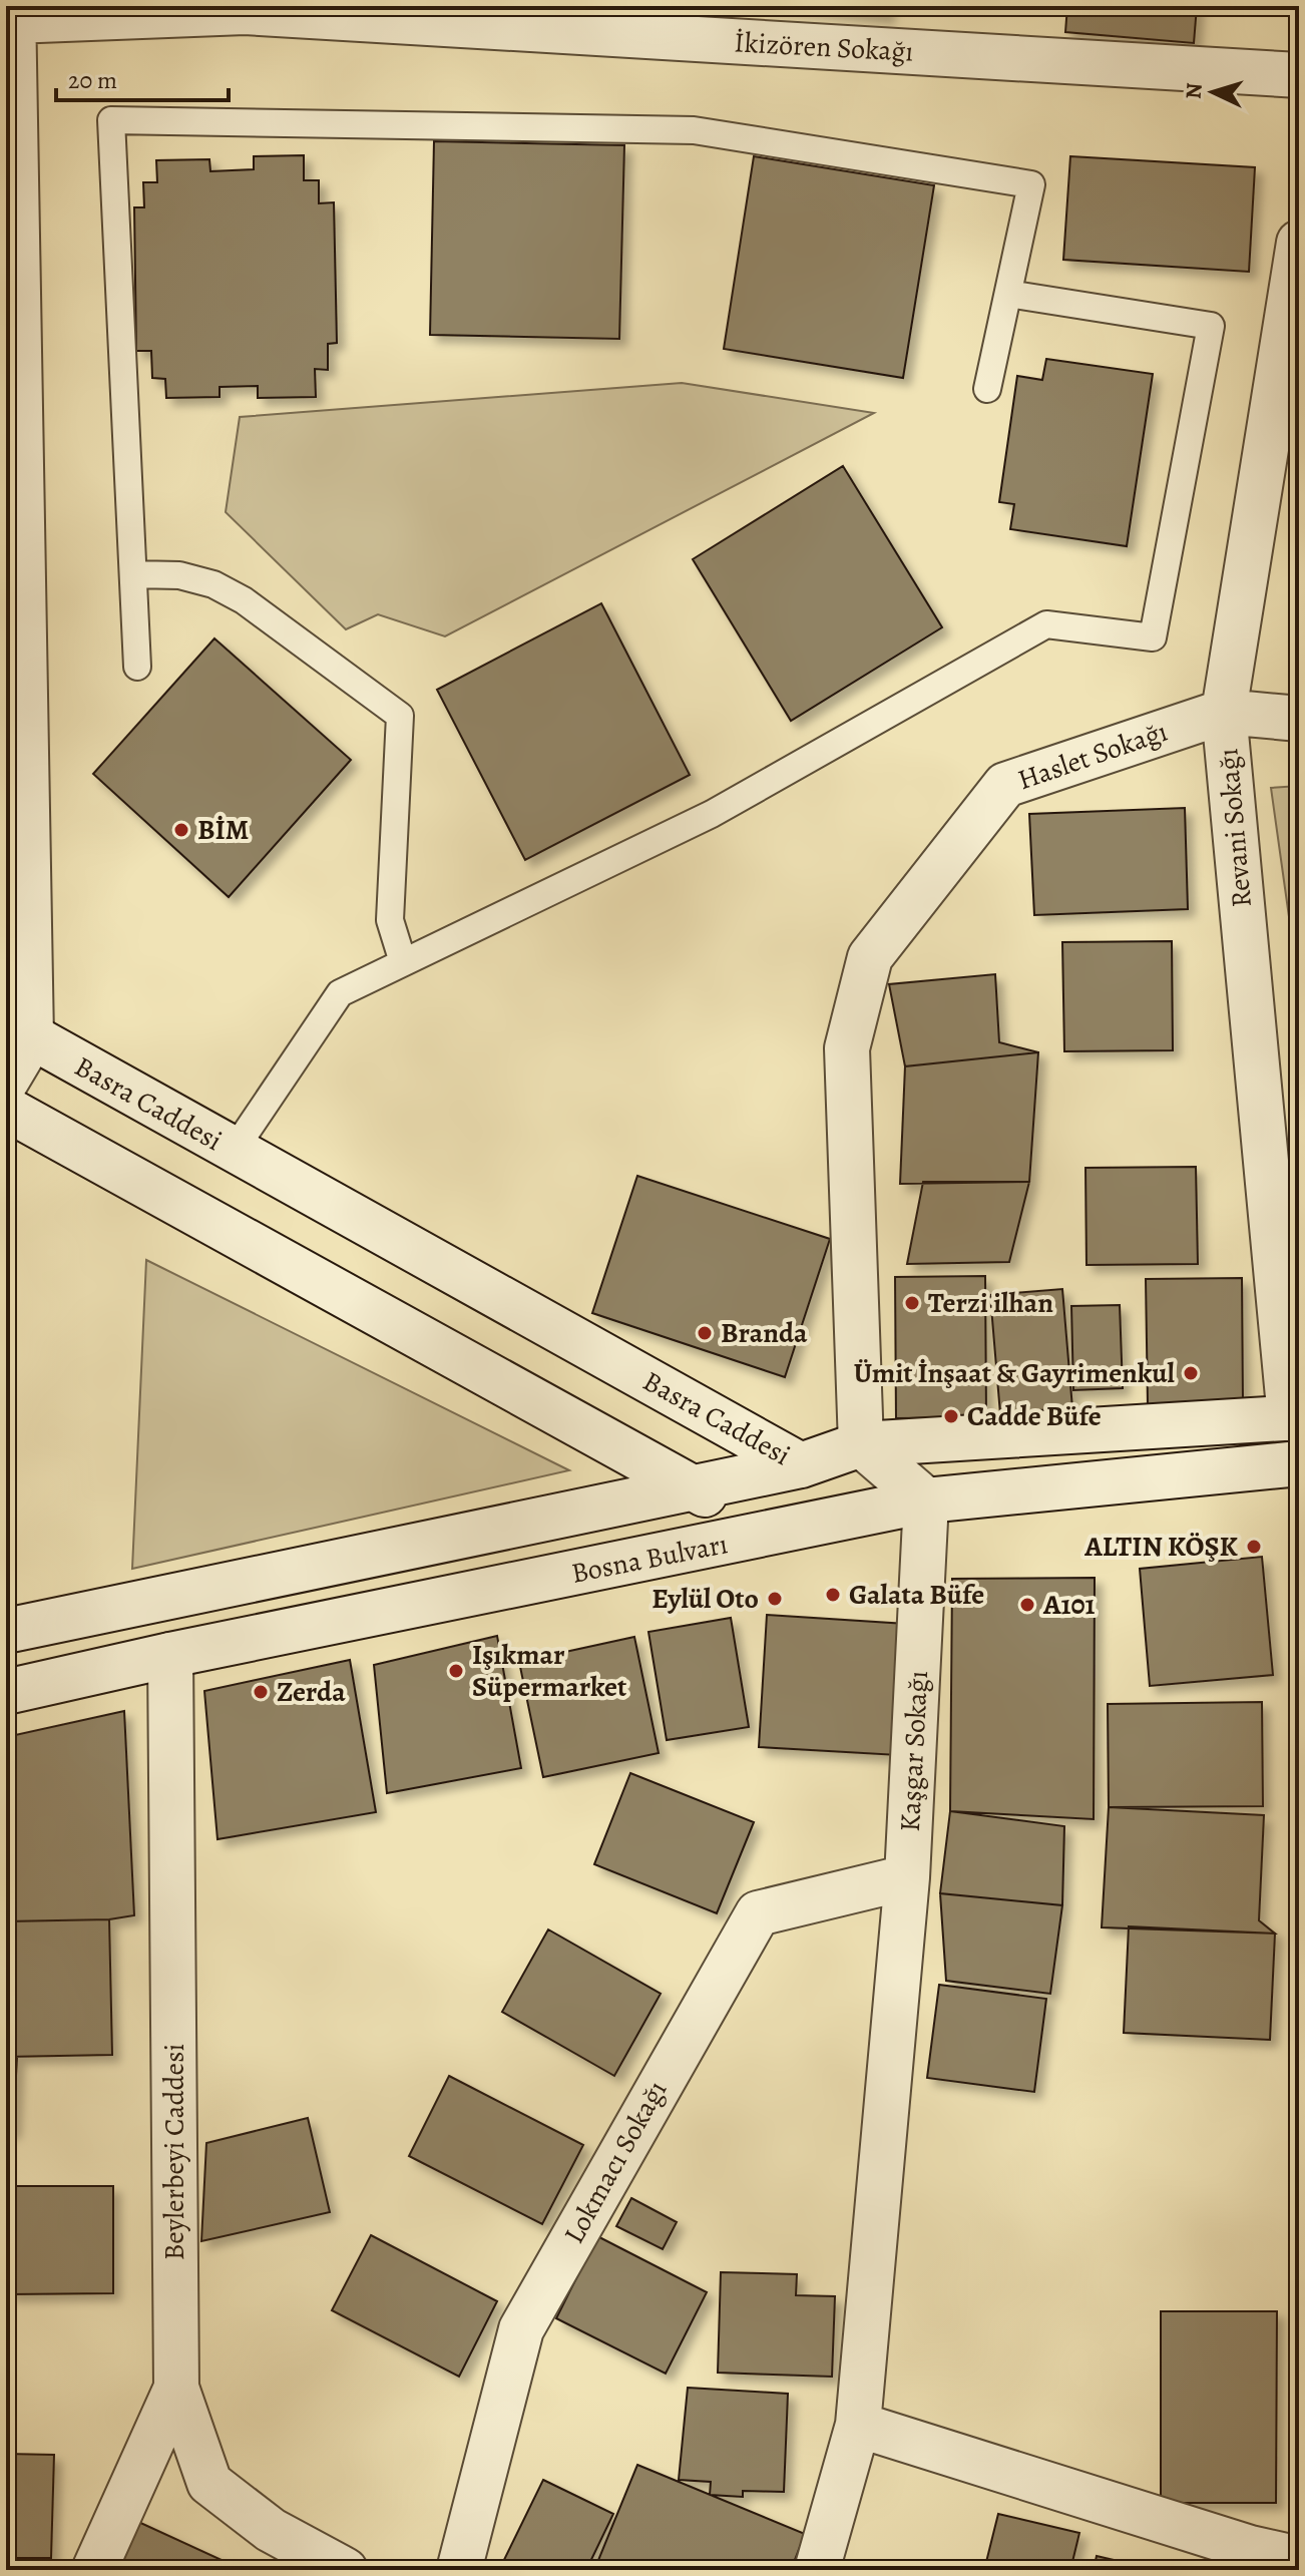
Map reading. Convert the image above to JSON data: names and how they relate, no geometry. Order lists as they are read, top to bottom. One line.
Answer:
{"streets":{"street":["İkizören Sokağı","Haslet Sokağı","Revani Sokağı","Basra Caddesi","Bosna Bulvarı","Kaşgar Sokağı","Beylerbeyi Caddesi","Lokmacı Sokağı"]},"crossings":[["Haslet Sokağı","Revani Sokağı"],["Haslet Sokağı","Bosna Bulvarı"],["Revani Sokağı","Bosna Bulvarı"],["Basra Caddesi","Bosna Bulvarı"],["Bosna Bulvarı","Kaşgar Sokağı"],["Bosna Bulvarı","Beylerbeyi Caddesi"],["Kaşgar Sokağı","Lokmacı Sokağı"]],"places":["BİM","Terzi ilhan","Branda","Ümit İnşaat & Gayrimenkul","Cadde Büfe","ALTIN KÖŞK","Galata Büfe","Eylül Oto","A101","Işıkmar Süpermarket","Zerda"],"scale_bar":"20 m","north":"left"}
